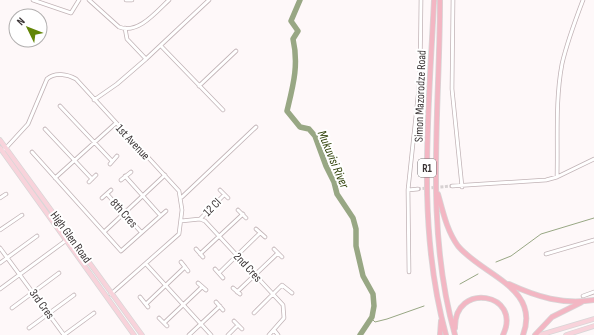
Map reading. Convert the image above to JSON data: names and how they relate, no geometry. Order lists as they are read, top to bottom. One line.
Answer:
{"streets":{"highway":["Simon Mazorodze Road","R1"],"main road":["High Glen Road"],"street":["1st Avenue","12 Cl","8th Cres","2nd Cres","3rd Cres"]},"crossings":[["1st Avenue","High Glen Road"],["12 Cl","2nd Cres"]],"water":["Mukuvisi River"],"north":"top left"}
